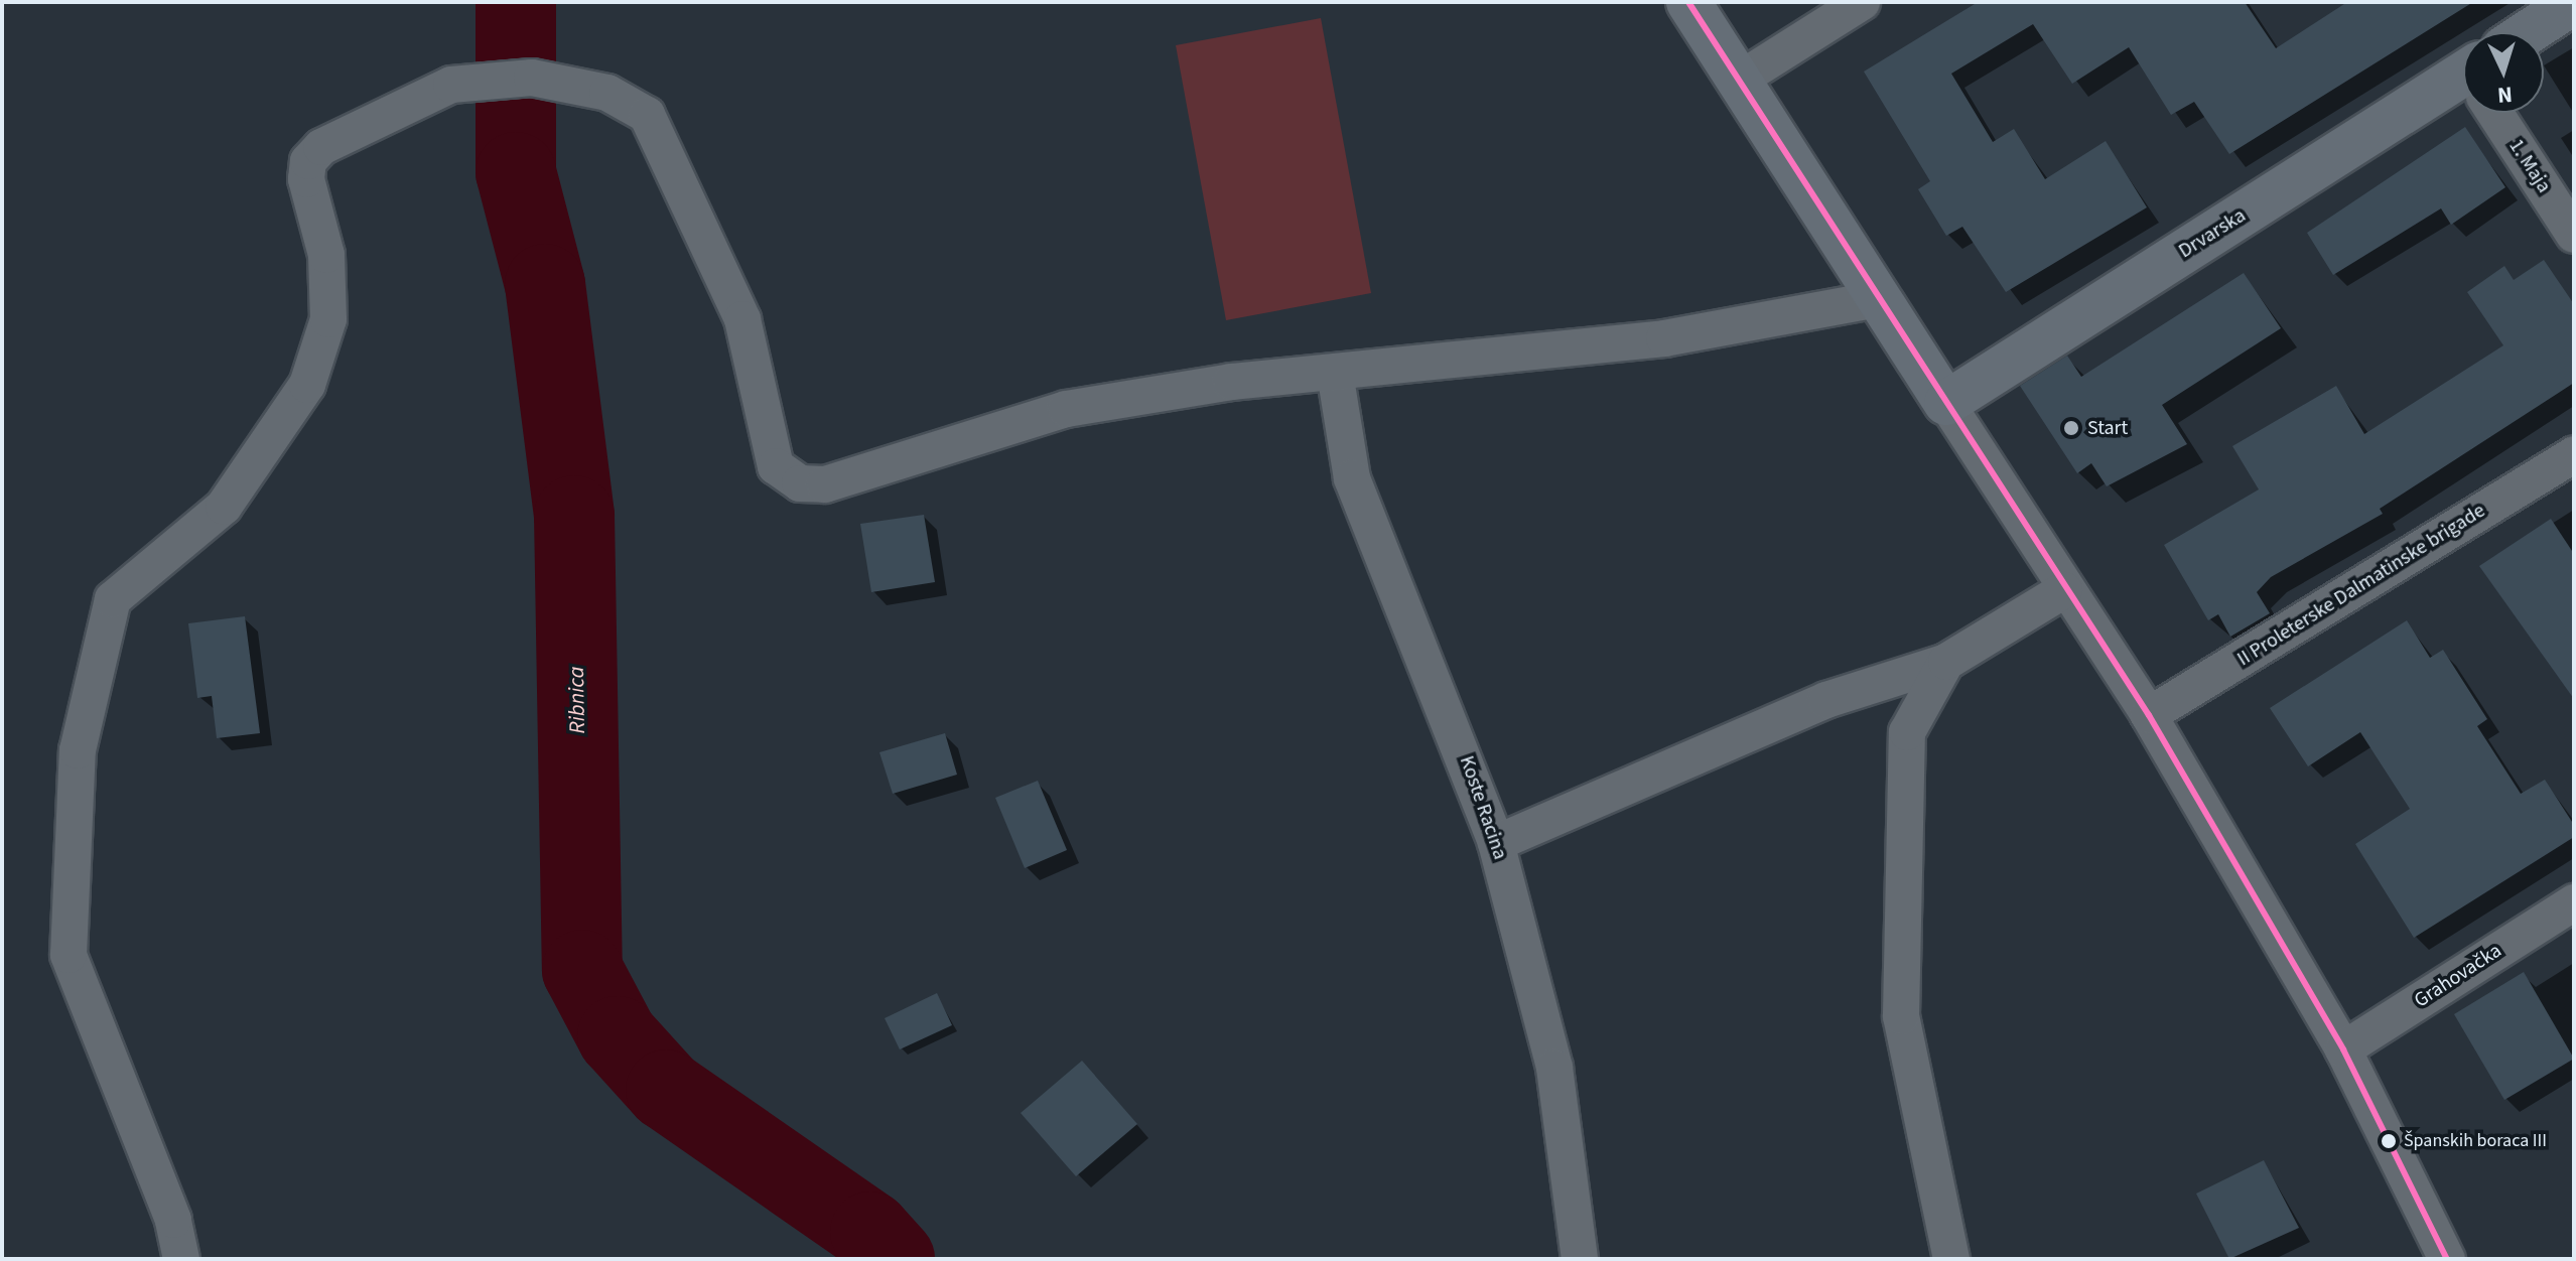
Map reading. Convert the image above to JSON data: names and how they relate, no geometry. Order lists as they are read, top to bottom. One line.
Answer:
{"streets":{"main road":["Drvarska"],"street":["1. Maja","II Proleterske Dalmatinske brigade","Koste Racina","Grahovačka"]},"water":["Ribnica"],"places":["Start","Španskih boraca III"],"north":"bottom"}
